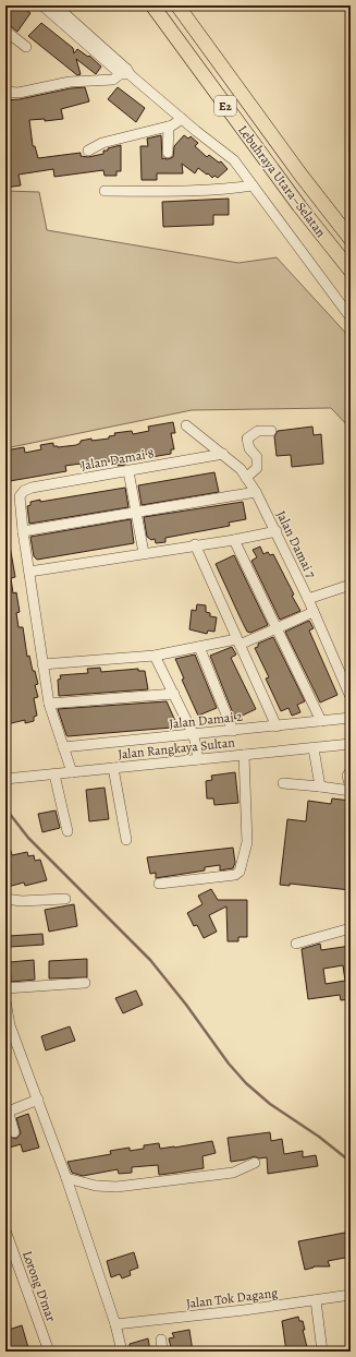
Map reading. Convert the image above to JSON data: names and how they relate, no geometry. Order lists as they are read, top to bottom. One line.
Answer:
{"streets":{"highway":["E2","Lebuhraya Utara–Selatan"],"street":["Jalan Damai 8","Jalan Damai 7","Jalan Damai 2","Jalan Rangkaya Sultan","Lorong D'mar","Jalan Tok Dagang"]},"crossings":[["Jalan Damai 8","Jalan Damai 7"]]}
